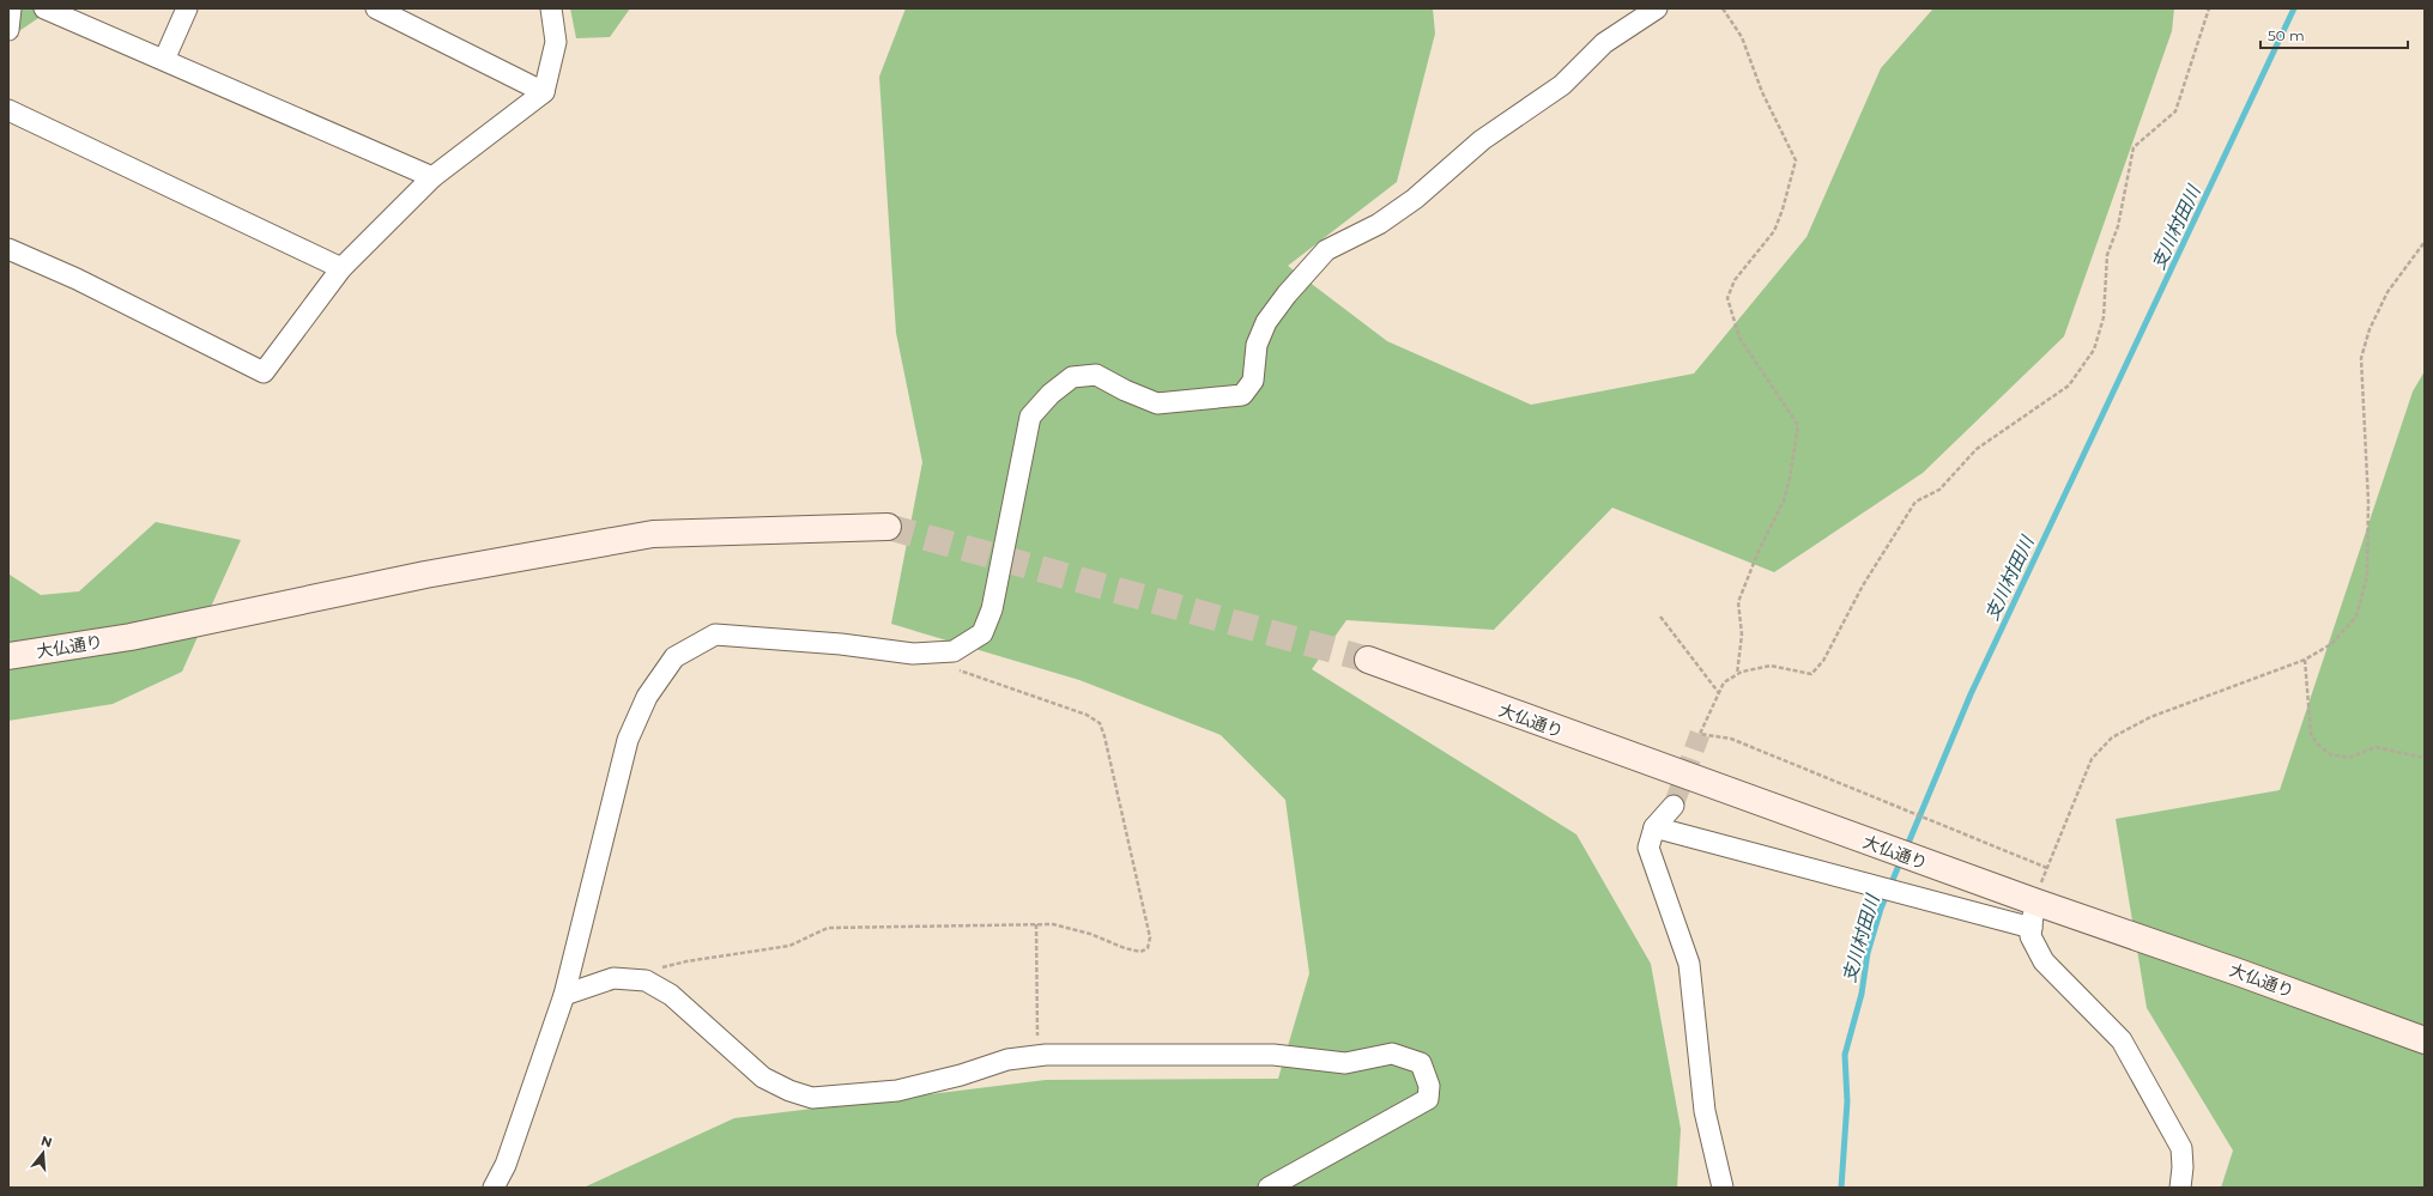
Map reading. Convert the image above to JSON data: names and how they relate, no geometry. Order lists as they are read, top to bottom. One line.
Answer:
{"streets":{"street":["大仏通り"]},"water":["支川村田川"],"scale_bar":"50 m","north":"top"}
